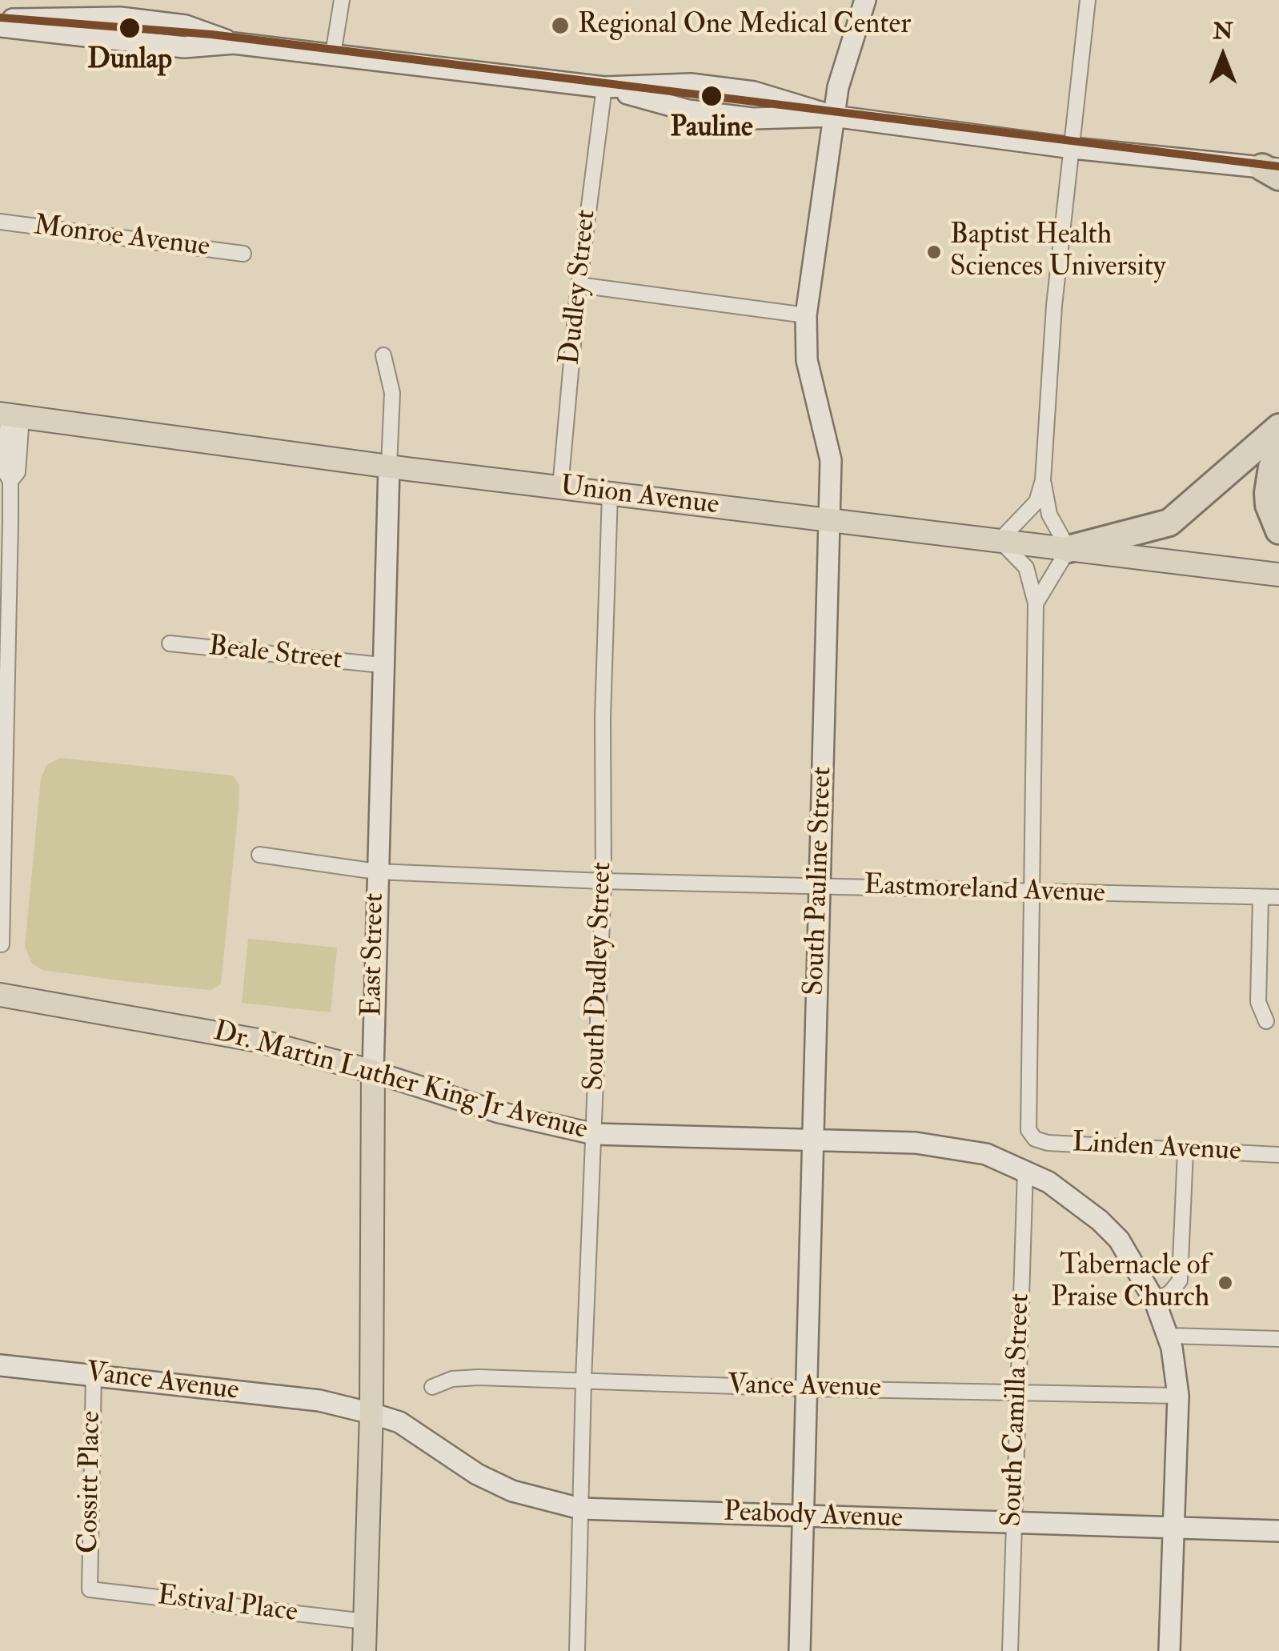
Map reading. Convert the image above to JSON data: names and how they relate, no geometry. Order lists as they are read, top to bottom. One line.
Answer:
{"streets":{"main road":["Union Avenue","East Street","Dr. Martin Luther King Jr Avenue"],"street":["Monroe Avenue","Dudley Street","Beale Street","South Pauline Street","Eastmoreland Avenue","South Dudley Street","Linden Avenue","Vance Avenue","South Camilla Street","Cossitt Place","Peabody Avenue","Estival Place"]},"crossings":[["Dudley Street","Union Avenue"],["Union Avenue","South Pauline Street"],["Union Avenue","East Street"],["Union Avenue","South Dudley Street"],["Beale Street","East Street"],["South Pauline Street","Eastmoreland Avenue"],["South Pauline Street","Dr. Martin Luther King Jr Avenue"],["South Pauline Street","Vance Avenue"],["South Pauline Street","Peabody Avenue"],["Eastmoreland Avenue","East Street"],["Eastmoreland Avenue","South Dudley Street"],["Eastmoreland Avenue","Linden Avenue"],["East Street","Dr. Martin Luther King Jr Avenue"],["East Street","Vance Avenue"],["East Street","Peabody Avenue"],["East Street","Estival Place"],["South Dudley Street","Dr. Martin Luther King Jr Avenue"],["South Dudley Street","Vance Avenue"],["South Dudley Street","Peabody Avenue"],["Dr. Martin Luther King Jr Avenue","Vance Avenue"],["Dr. Martin Luther King Jr Avenue","South Camilla Street"],["Dr. Martin Luther King Jr Avenue","Peabody Avenue"],["Vance Avenue","South Camilla Street"],["Vance Avenue","Cossitt Place"],["Vance Avenue","Peabody Avenue"],["South Camilla Street","Peabody Avenue"],["Cossitt Place","Estival Place"]],"places":["Regional One Medical Center","Dunlap","Pauline","Baptist Health Sciences University","Tabernacle of Praise Church"],"north":"top"}
